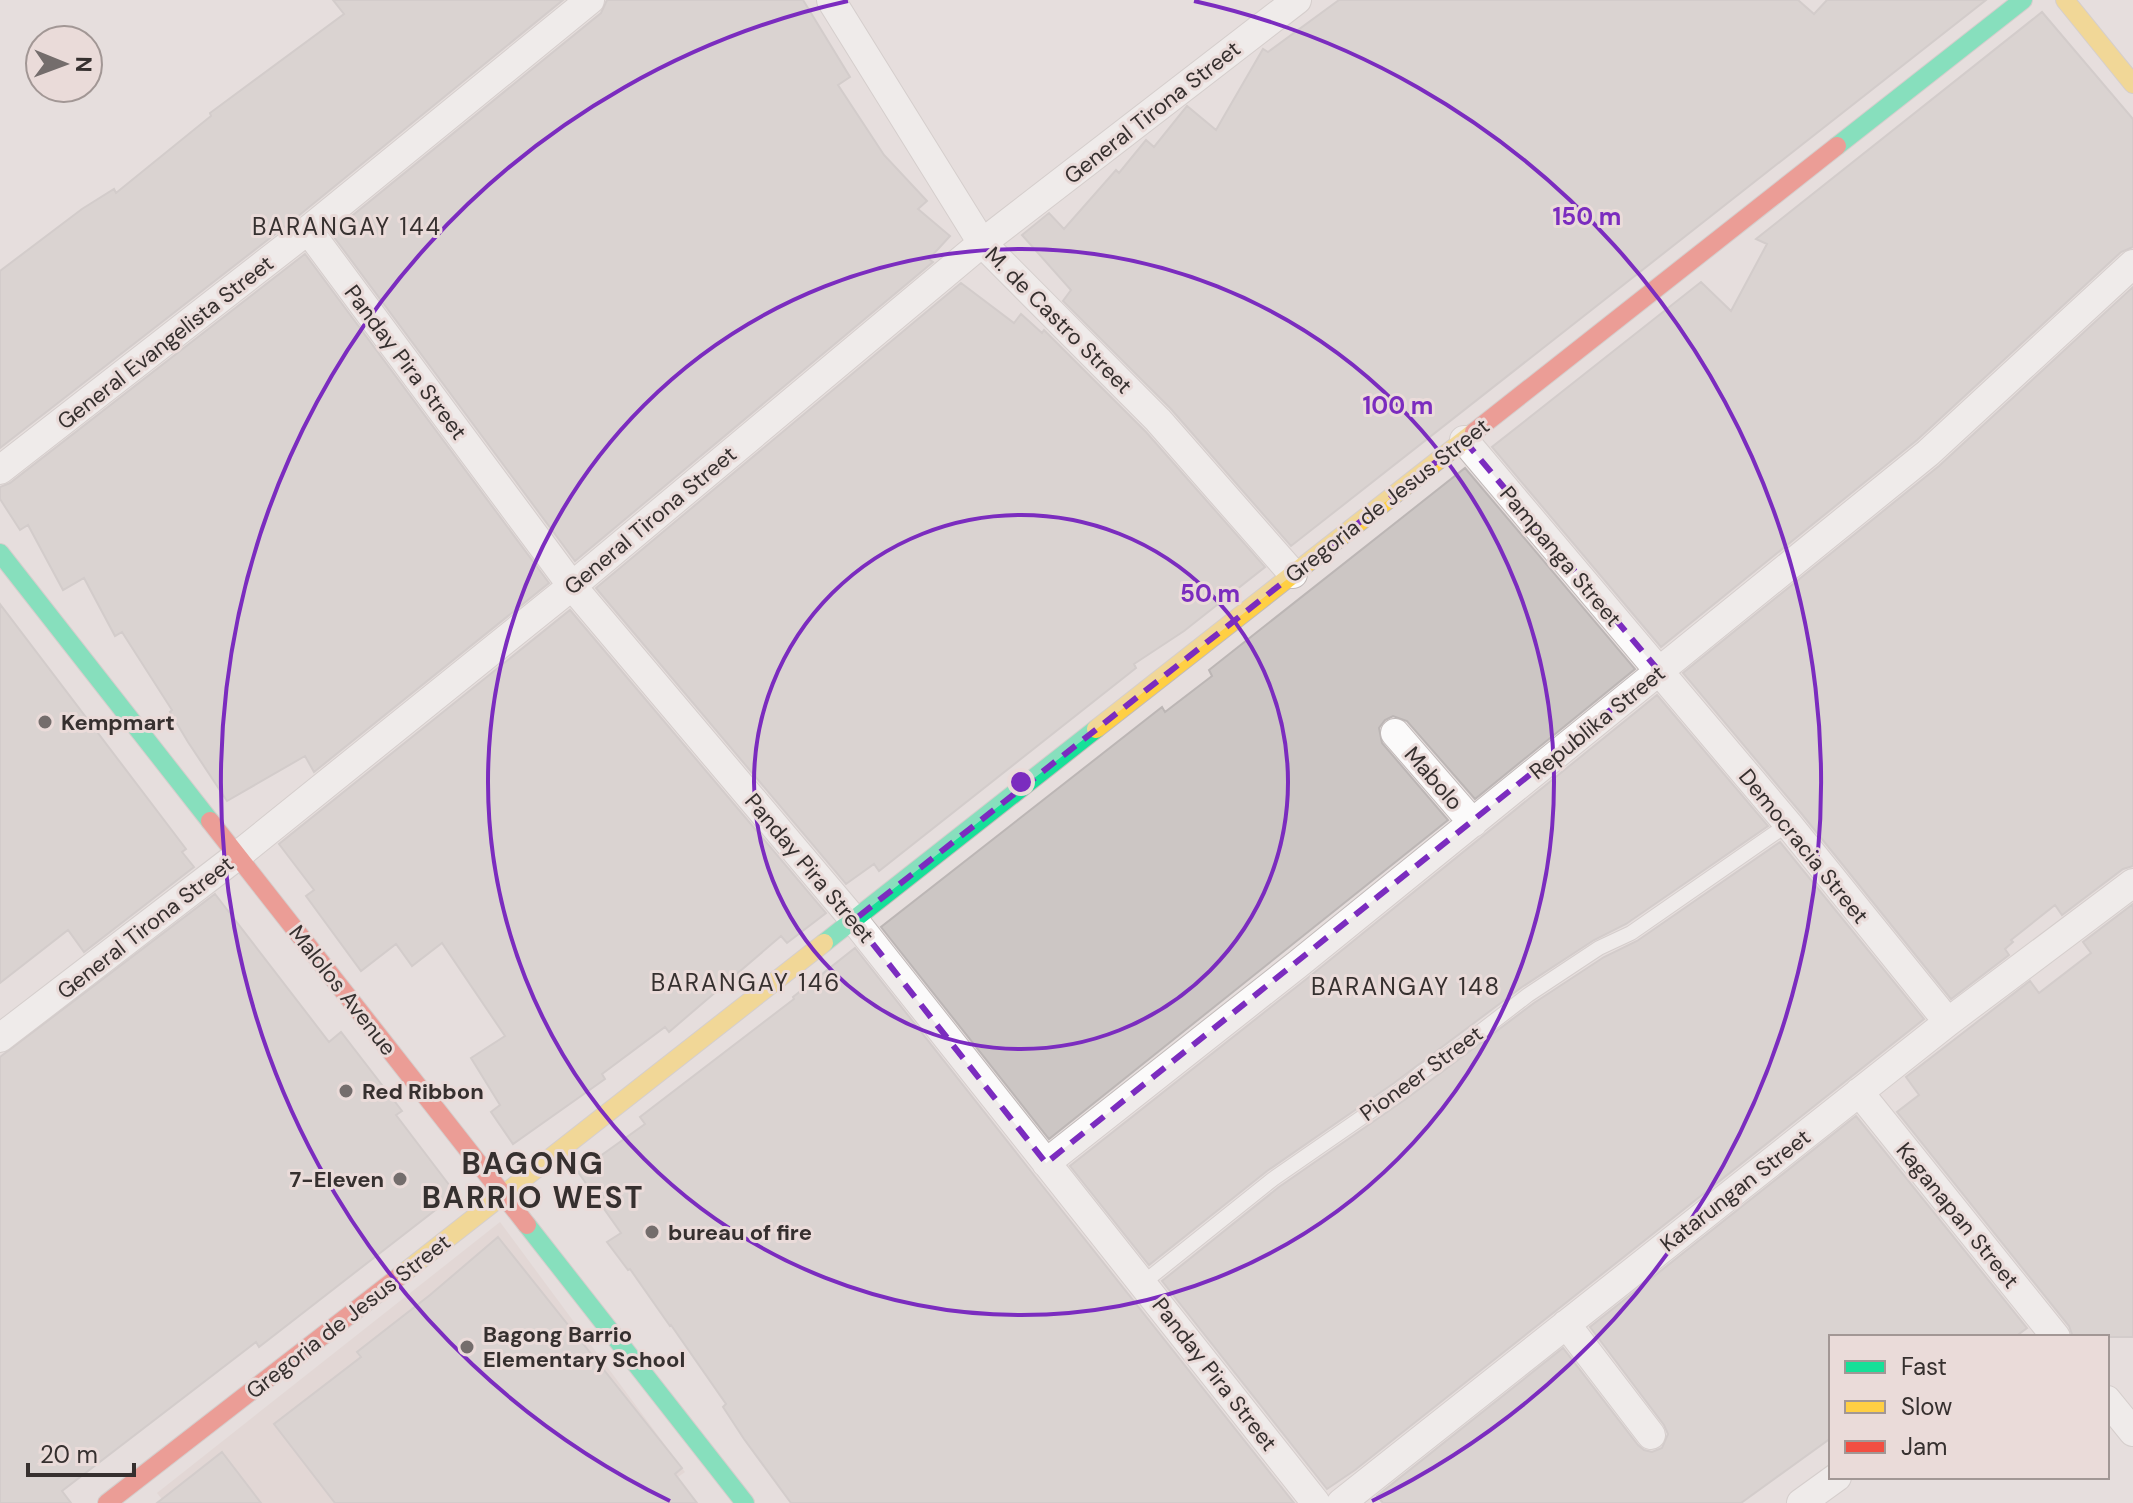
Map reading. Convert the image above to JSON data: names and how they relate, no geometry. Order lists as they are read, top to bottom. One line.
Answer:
{"streets":{"street":["General Tirona Street","M. de Castro Street","General Evangelista Street","Panday Pira Street","Gregoria de Jesus Street","Pampanga Street","Republika Street","Mabolo","Democracia Street","Malolos Avenue","Katarungan Street","Kaganapan Street"],"lane":["Pioneer Street"]},"crossings":[["General Tirona Street","M. de Castro Street"],["General Tirona Street","Panday Pira Street"],["General Tirona Street","Malolos Avenue"],["M. de Castro Street","Gregoria de Jesus Street"],["General Evangelista Street","Panday Pira Street"],["Panday Pira Street","Gregoria de Jesus Street"],["Panday Pira Street","Republika Street"],["Panday Pira Street","Pioneer Street"],["Gregoria de Jesus Street","Pampanga Street"],["Gregoria de Jesus Street","Malolos Avenue"],["Pampanga Street","Republika Street"],["Pampanga Street","Democracia Street"],["Republika Street","Mabolo"],["Republika Street","Democracia Street"],["Democracia Street","Pioneer Street"],["Democracia Street","Katarungan Street"],["Katarungan Street","Kaganapan Street"]],"districts":["BARANGAY 144","BARANGAY 146","BARANGAY 148","BAGONG BARRIO WEST"],"places":["Kempmart","Red Ribbon","7-Eleven","bureau of fire","Bagong Barrio Elementary School"],"legend":["Fast","Slow","Jam"],"scale_bar":"20 m","north":"right","rings":["150 m","100 m","50 m"]}
